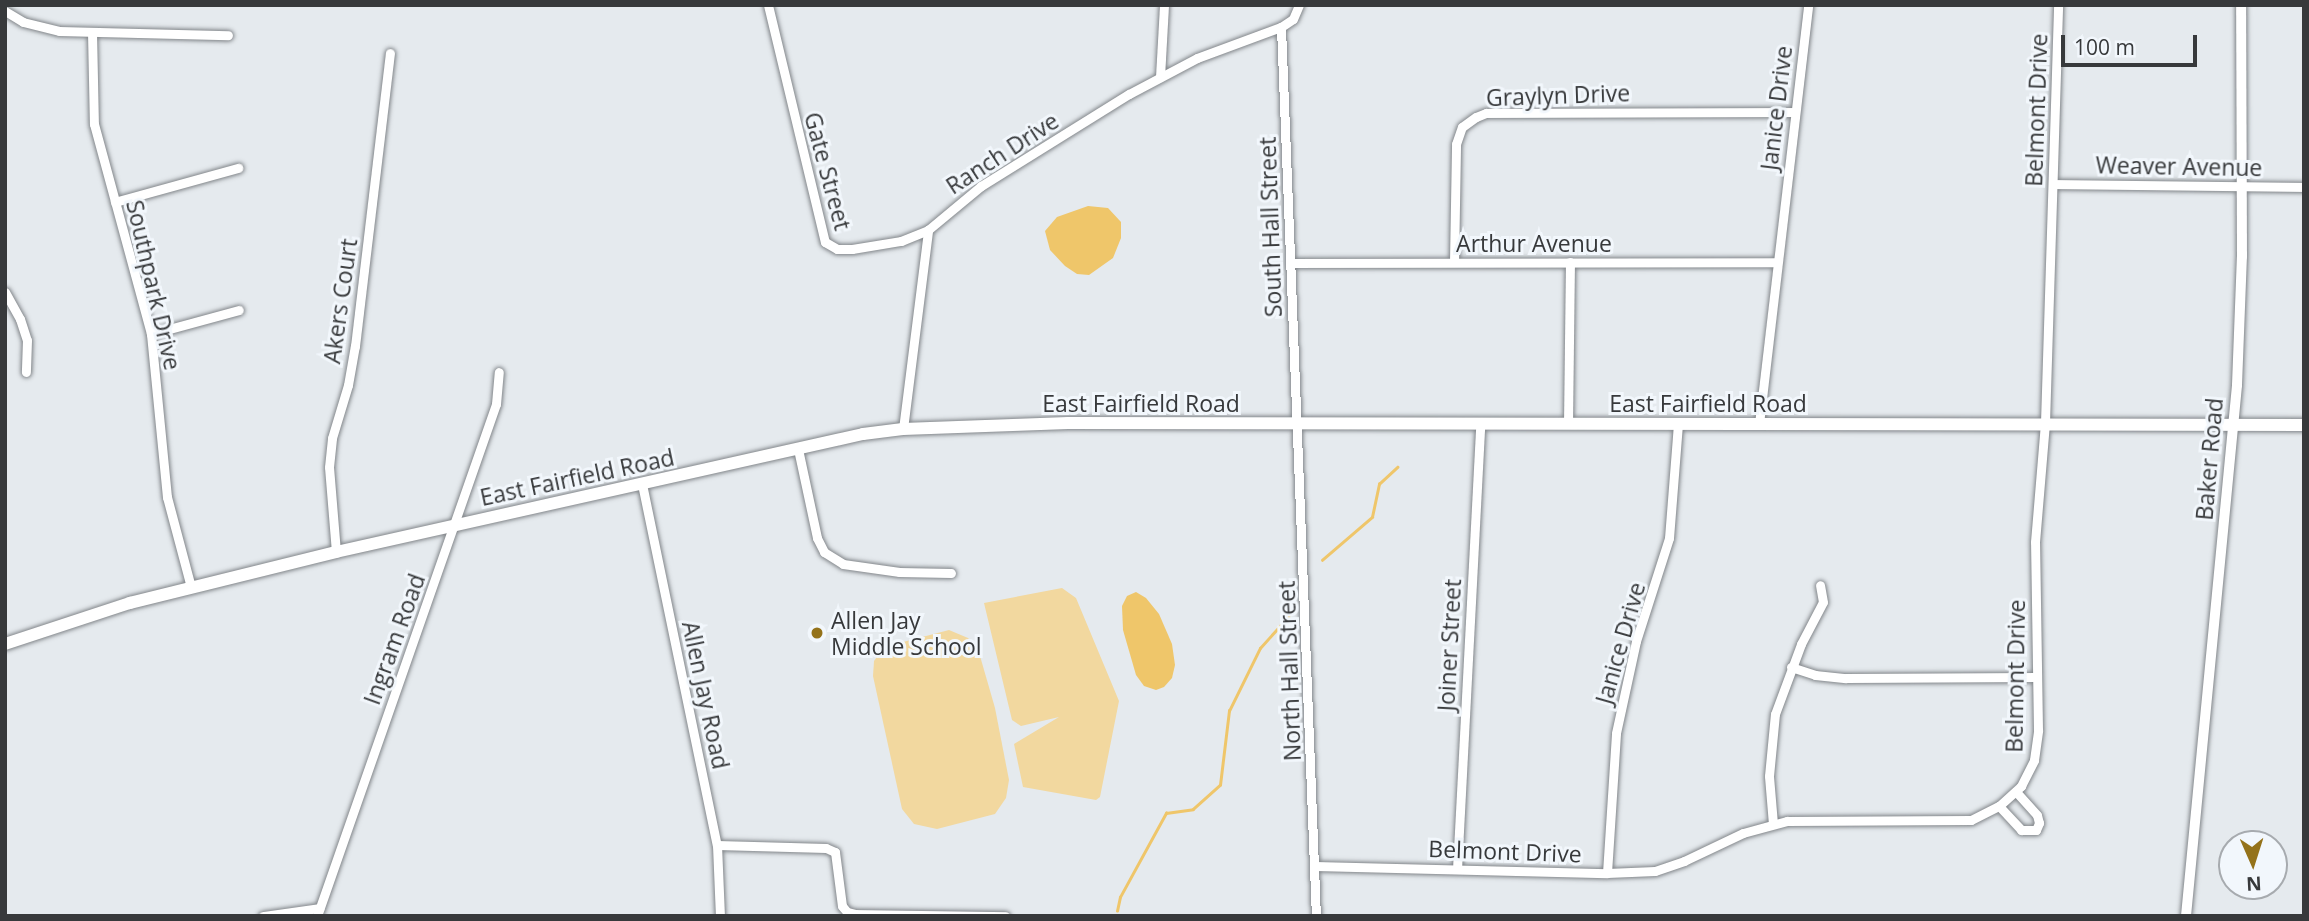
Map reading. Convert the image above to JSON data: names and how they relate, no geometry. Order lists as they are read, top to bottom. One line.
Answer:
{"streets":{"main road":["East Fairfield Road"],"street":["Graylyn Drive","Janice Drive","Belmont Drive","Ranch Drive","Weaver Avenue","Gate Street","South Hall Street","Arthur Avenue","Southpark Drive","Akers Court","Baker Road","Ingram Road","Joiner Street","North Hall Street","Allen Jay Road"]},"crossings":[["Graylyn Drive","Janice Drive"],["Graylyn Drive","Arthur Avenue"],["Janice Drive","Belmont Drive"],["Janice Drive","Arthur Avenue"],["Janice Drive","East Fairfield Road"],["Belmont Drive","Weaver Avenue"],["Belmont Drive","East Fairfield Road"],["Belmont Drive","Joiner Street"],["Belmont Drive","North Hall Street"],["Ranch Drive","Gate Street"],["Ranch Drive","South Hall Street"],["Weaver Avenue","Baker Road"],["South Hall Street","Arthur Avenue"],["South Hall Street","East Fairfield Road"],["South Hall Street","North Hall Street"],["Southpark Drive","East Fairfield Road"],["Akers Court","East Fairfield Road"],["East Fairfield Road","Baker Road"],["East Fairfield Road","Ingram Road"],["East Fairfield Road","Joiner Street"],["East Fairfield Road","North Hall Street"],["East Fairfield Road","Allen Jay Road"]],"places":["Allen Jay Middle School"],"scale_bar":"100 m","north":"bottom"}
